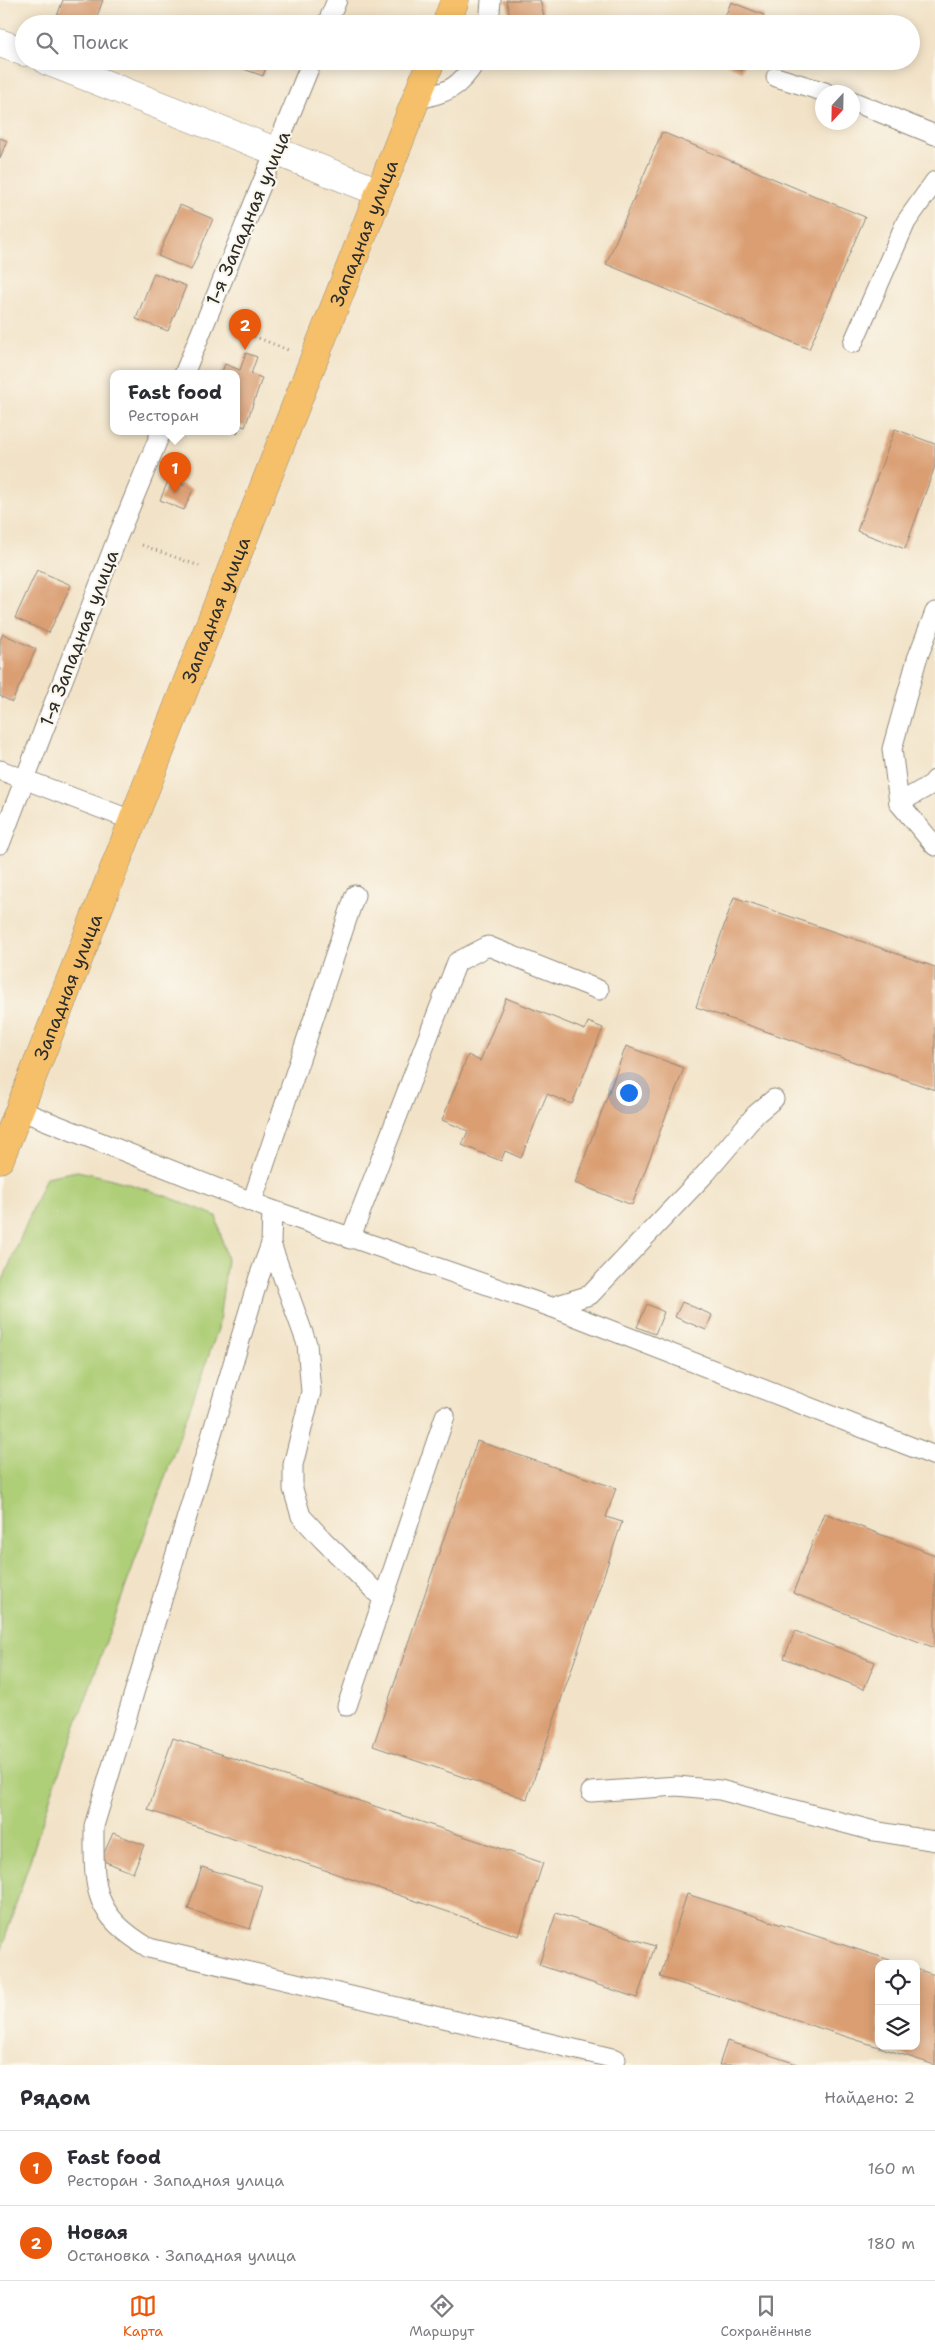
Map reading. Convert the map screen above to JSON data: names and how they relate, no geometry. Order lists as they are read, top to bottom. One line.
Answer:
{"streets":{"main road":["Западная улица"],"lane":["1-я Западная улица"]},"north":"bottom","page":{"search":"Поиск","pins":["2","1"],"popup":["Fast food","Ресторан"],"heading":["Рядом","Найдено: 2"],"list":[{"mark":"1","name":"Fast food","note":"Ресторан · Западная улица","value":"160 m"},{"mark":"2","name":"Новая","note":"Остановка · Западная улица","value":"180 m"}],"nav":["Карта","Маршрут","Сохранённые"]}}
